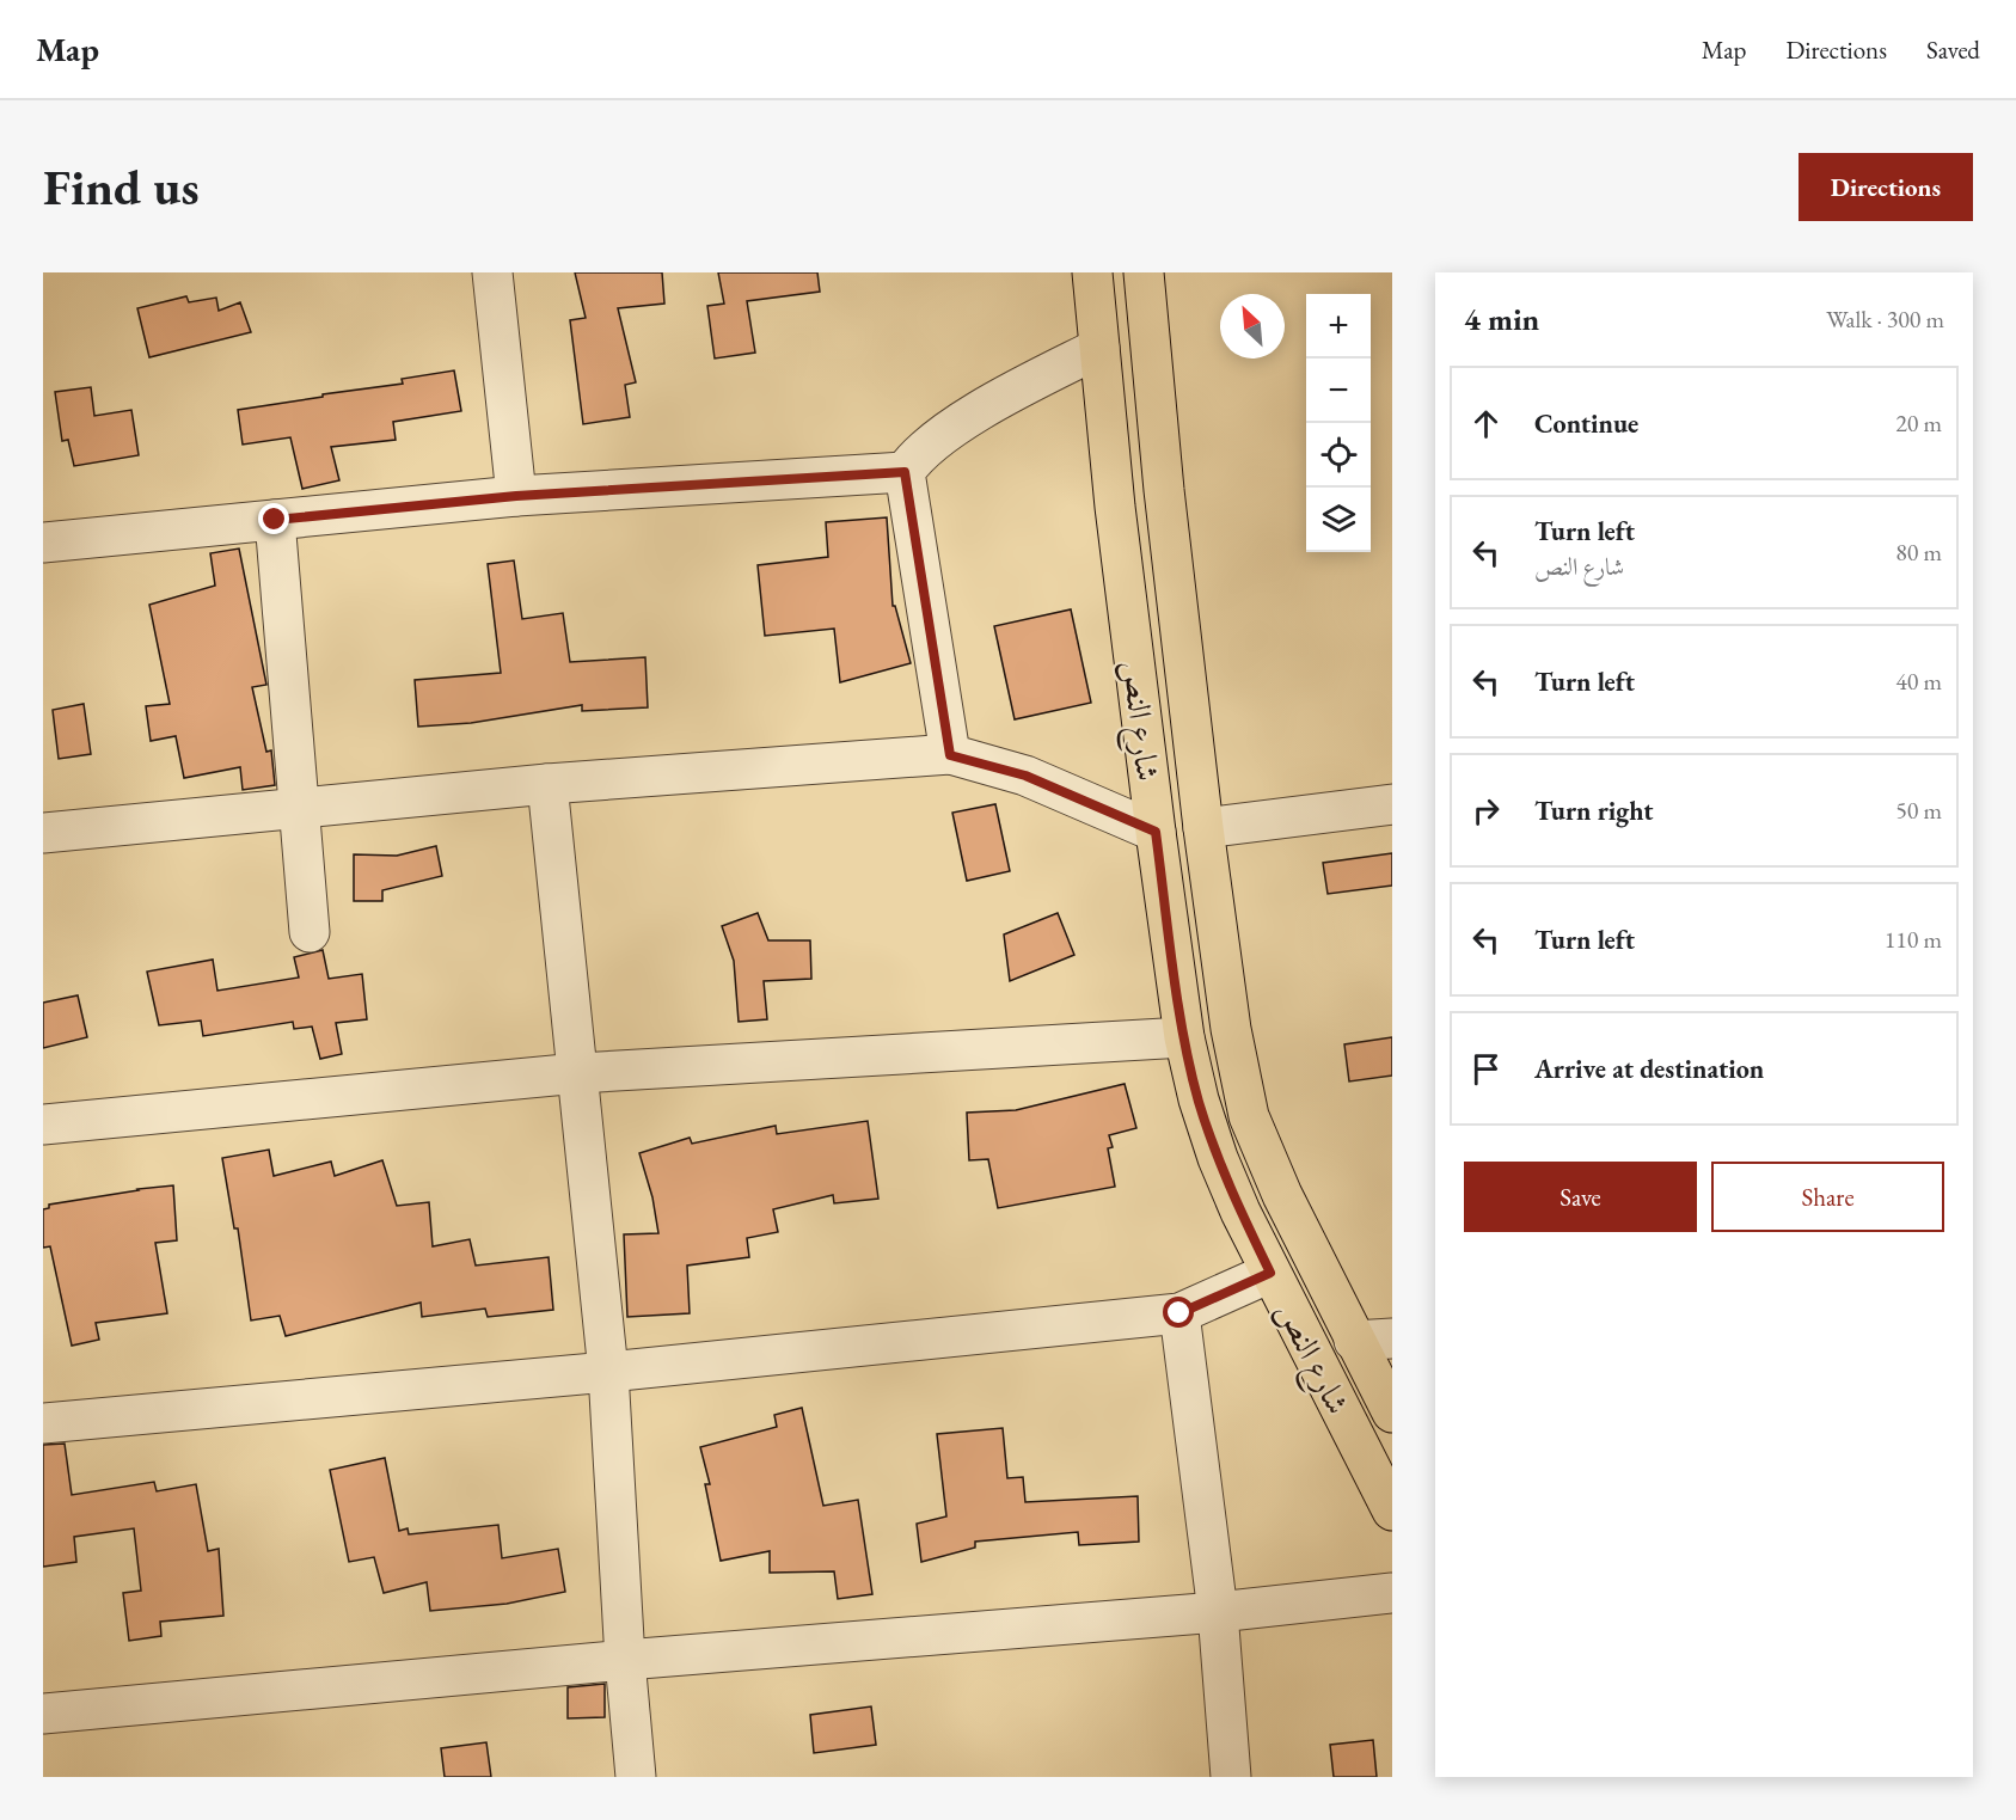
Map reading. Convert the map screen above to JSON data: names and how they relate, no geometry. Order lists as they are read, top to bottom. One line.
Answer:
{"streets":{"main road":["شارع النص"]},"north":"top left","page":{"header":"Map","nav":["Map","Directions","Saved"],"buttons":["Directions",["Save","Share"]],"title":"Find us","heading":["4 min","Walk · 300 m"],"map_buttons":["+","−"],"list":[["Continue","20 m"],["Turn left","شارع النص","80 m"],["Turn left","40 m"],["Turn right","50 m"],["Turn left","110 m"],"Arrive at destination"]}}
